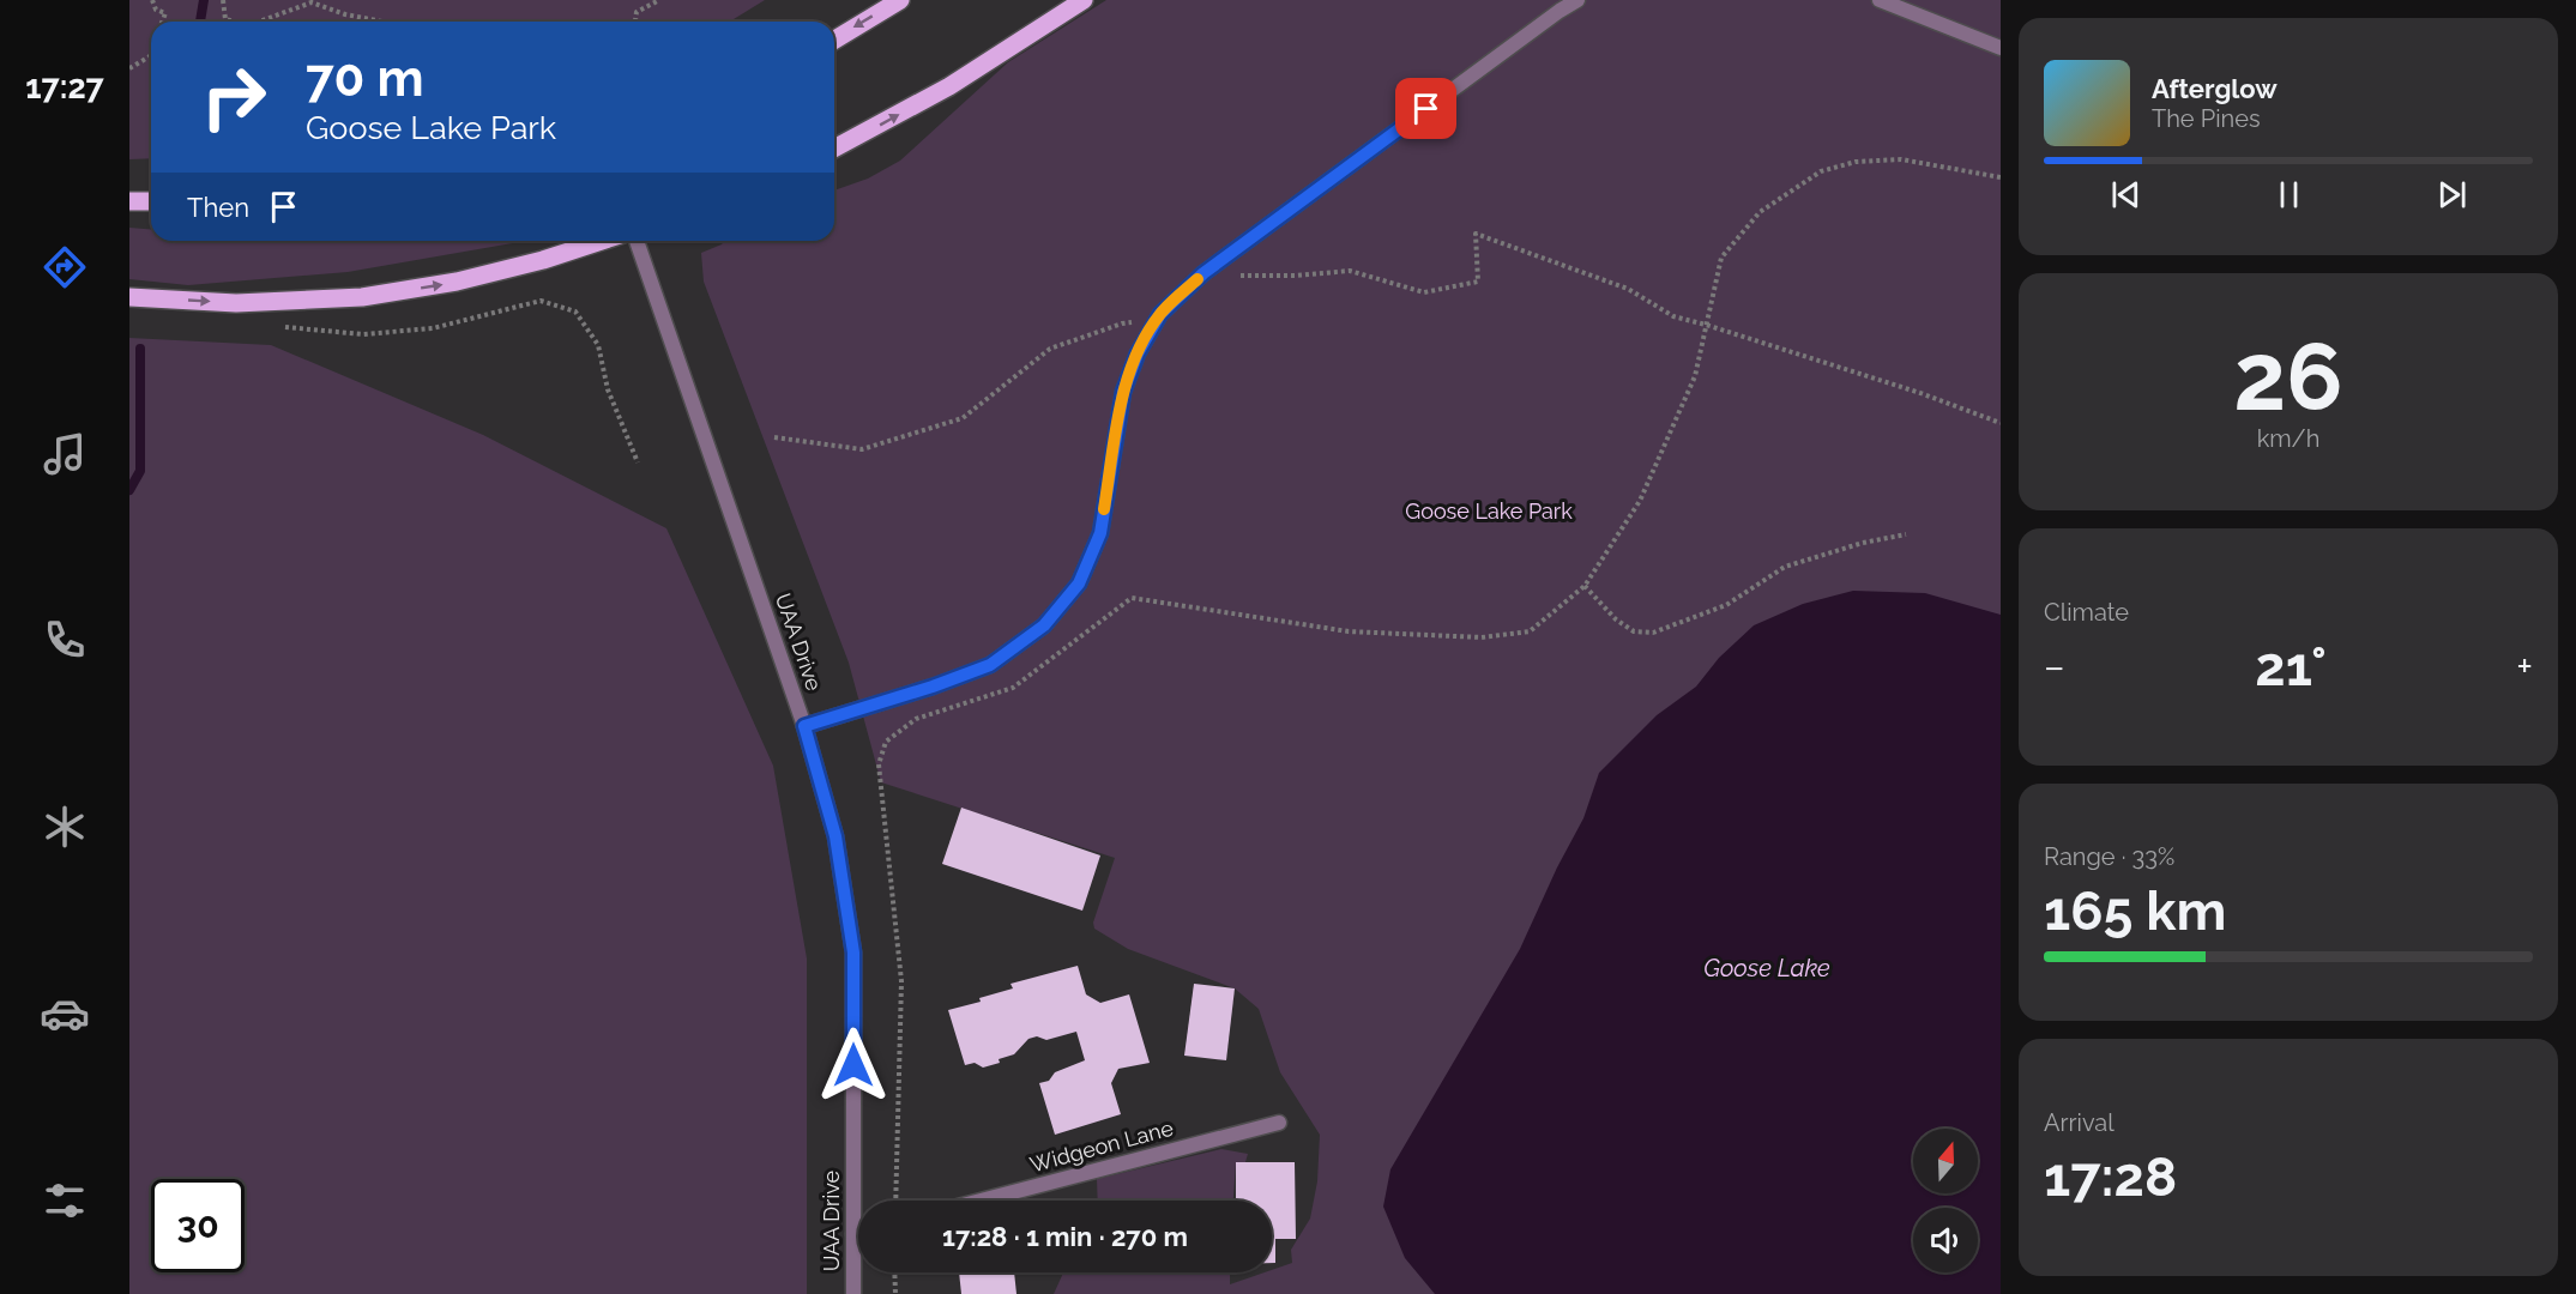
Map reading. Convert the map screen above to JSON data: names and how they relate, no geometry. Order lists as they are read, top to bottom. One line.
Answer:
{"streets":{"street":["UAA Drive","Widgeon Lane"]},"water":["Goose Lake"],"parks":["Goose Lake Park"],"north":"top","page":{"tabs":"17:27","turn":["70 m","Goose Lake Park"],"song":["Afterglow","The Pines"],"then":"Then","tile":[["26","km/h"],"Climate",["Range · 33%","165 km"],["Arrival","17:28"]],"heat":["−","21°","+"],"limit":"30","trip":"17:28 · 1 min · 270 m"}}
